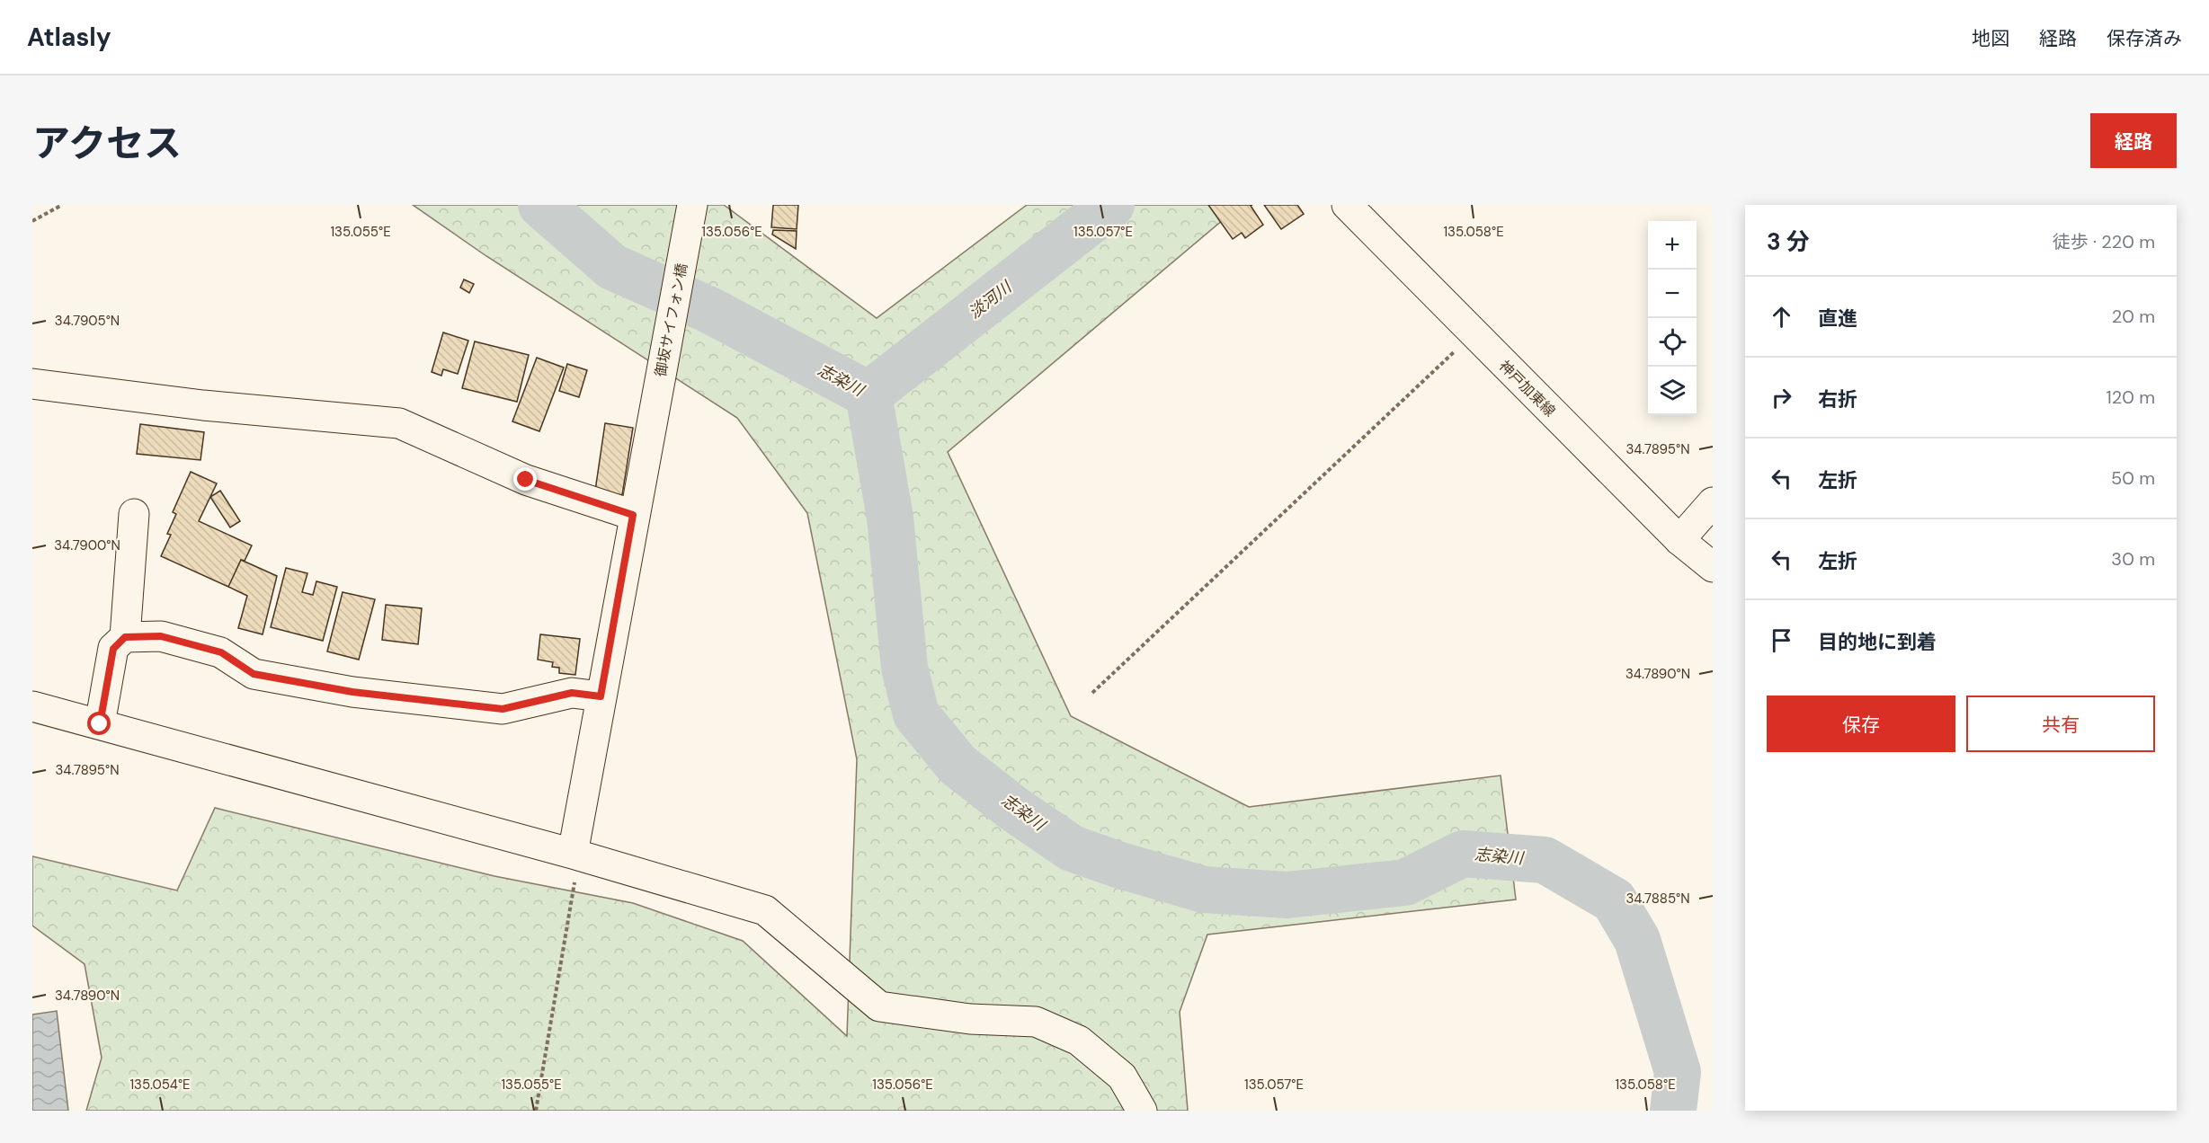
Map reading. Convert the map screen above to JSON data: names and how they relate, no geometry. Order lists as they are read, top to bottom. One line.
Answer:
{"streets":{"street":["御坂サイフォン橋","神戸加東線"]},"water":["淡河川","志染川"],"page":{"header":"Atlasly","nav":["地図","経路","保存済み"],"title":"アクセス","buttons":["経路",["保存","共有"]],"heading":["3 分","徒歩 · 220 m"],"map_buttons":["+","−"],"list":[["直進","20 m"],["右折","120 m"],["左折","50 m"],["左折","30 m"],"目的地に到着"]},"coordinates":["135.055°E","135.057°E","135.056°E","135.058°E","34.7905°N","34.7895°N","34.7900°N","34.7890°N","34.7885°N","135.054°E"]}
